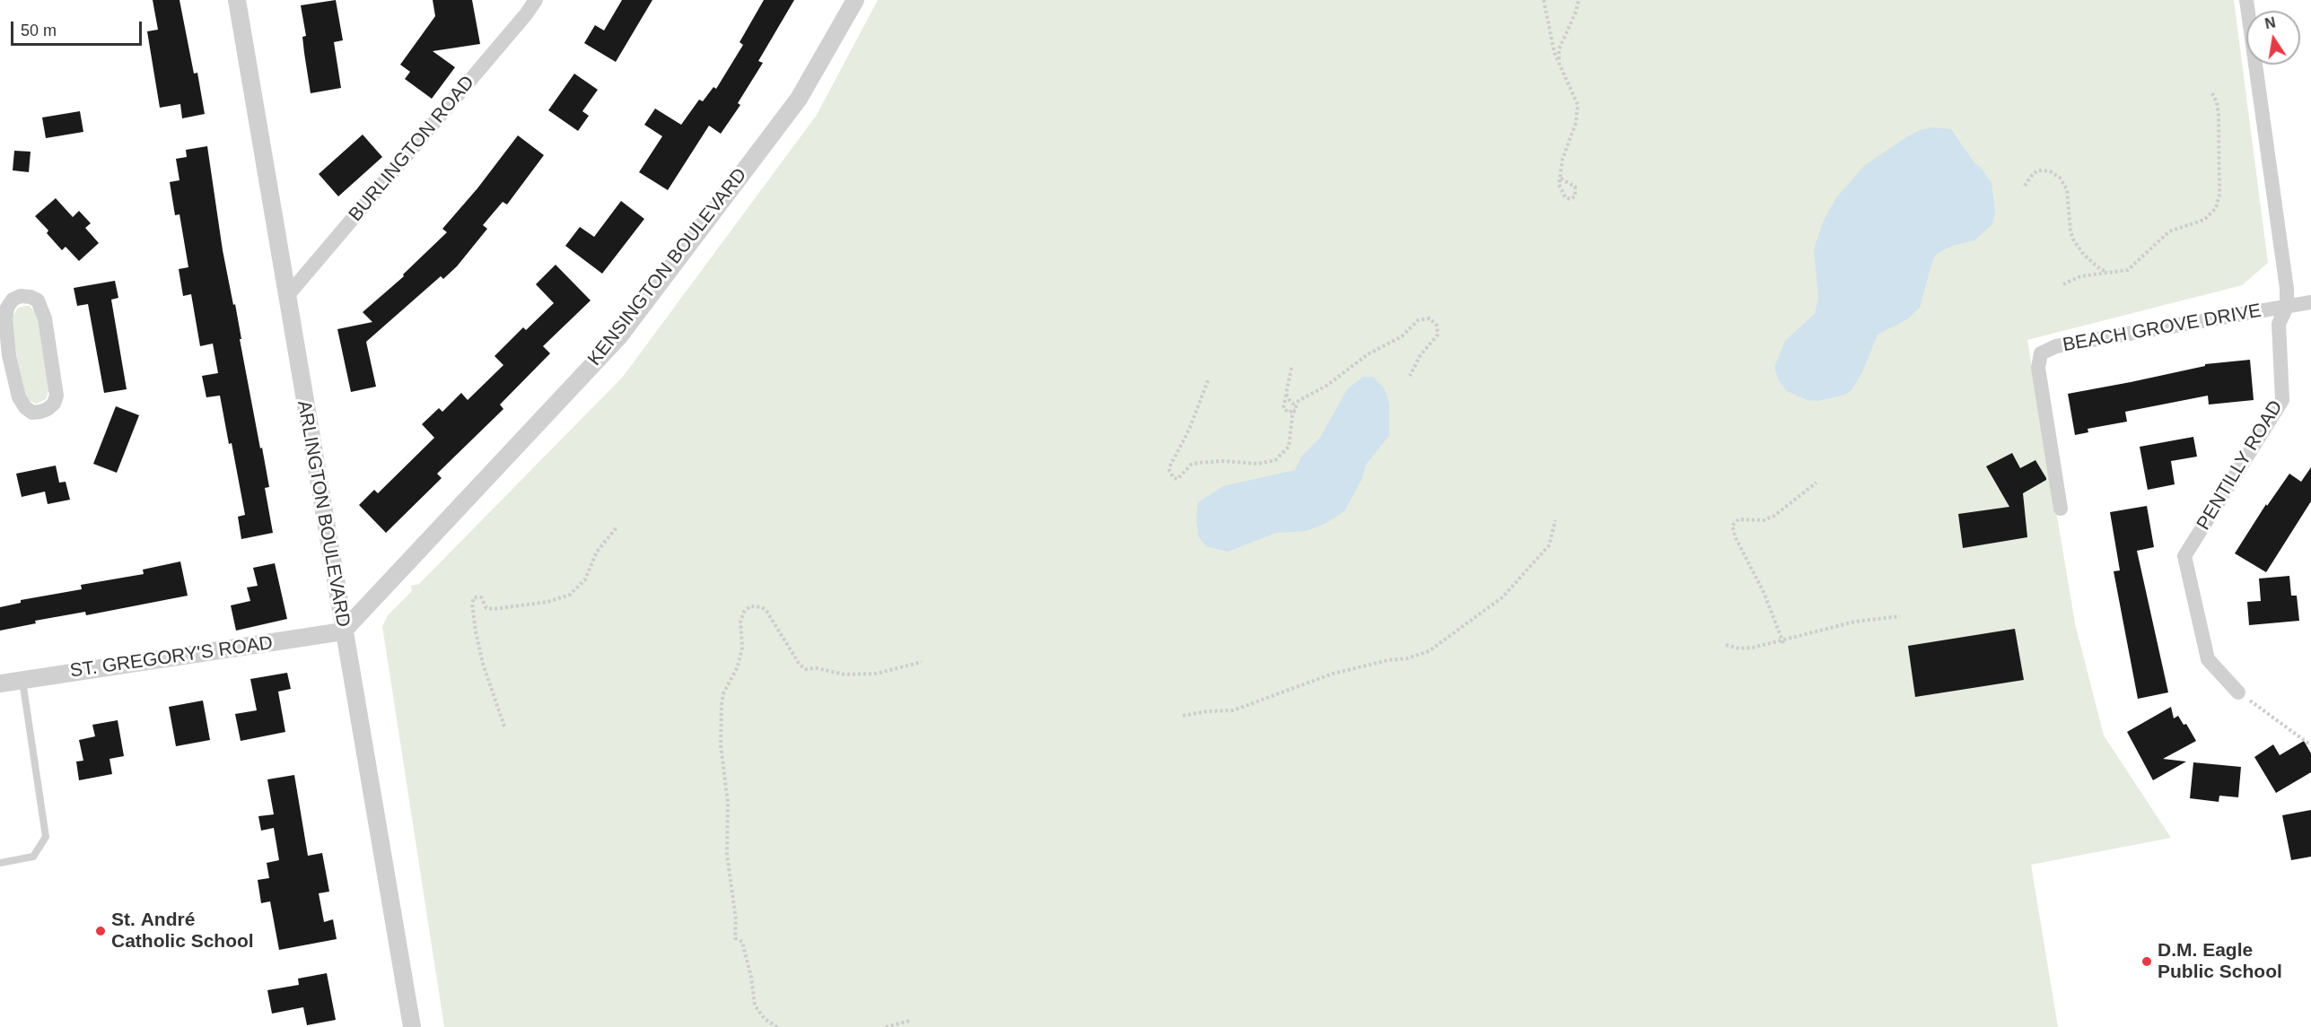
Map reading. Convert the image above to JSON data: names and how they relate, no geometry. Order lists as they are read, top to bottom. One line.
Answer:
{"streets":{"street":["BURLINGTON ROAD","KENSINGTON BOULEVARD","BEACH GROVE DRIVE","PENTILLY ROAD","ARLINGTON BOULEVARD","ST. GREGORY'S ROAD"]},"crossings":[["BURLINGTON ROAD","ARLINGTON BOULEVARD"],["KENSINGTON BOULEVARD","ARLINGTON BOULEVARD"],["KENSINGTON BOULEVARD","ST. GREGORY'S ROAD"],["BEACH GROVE DRIVE","PENTILLY ROAD"],["ARLINGTON BOULEVARD","ST. GREGORY'S ROAD"]],"places":["St. André Catholic School","D.M. Eagle Public School"],"scale_bar":"50 m","north":"top"}
